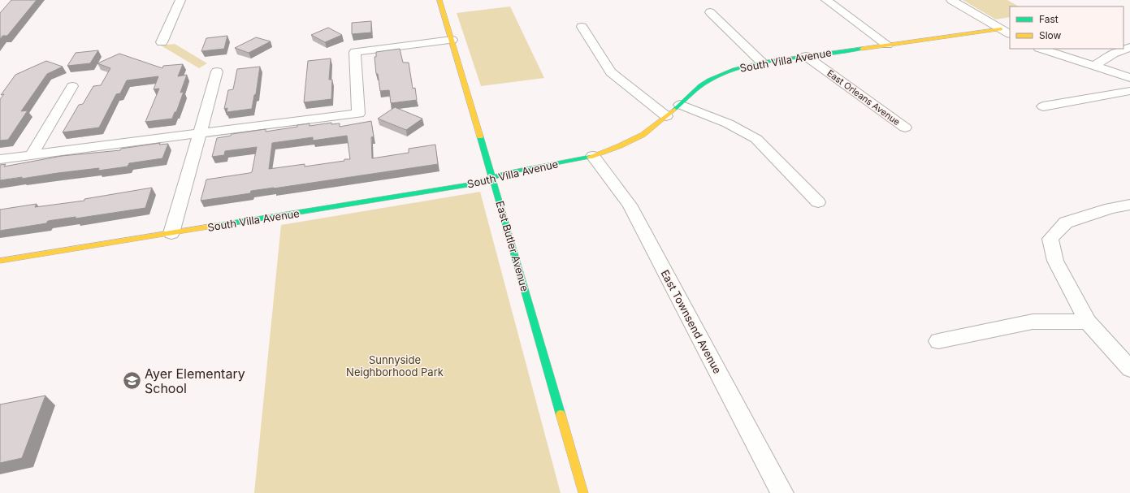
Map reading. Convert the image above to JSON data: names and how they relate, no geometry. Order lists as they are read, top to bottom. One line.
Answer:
{"streets":{"street":["South Villa Avenue","East Orleans Avenue","East Butler Avenue","East Townsend Avenue"]},"crossings":[["South Villa Avenue","East Orleans Avenue"],["South Villa Avenue","East Butler Avenue"],["South Villa Avenue","East Townsend Avenue"]],"parks":["Sunnyside Neighborhood Park"],"places":{"school or university":["Ayer Elementary School"]},"legend":["Fast","Slow"]}
